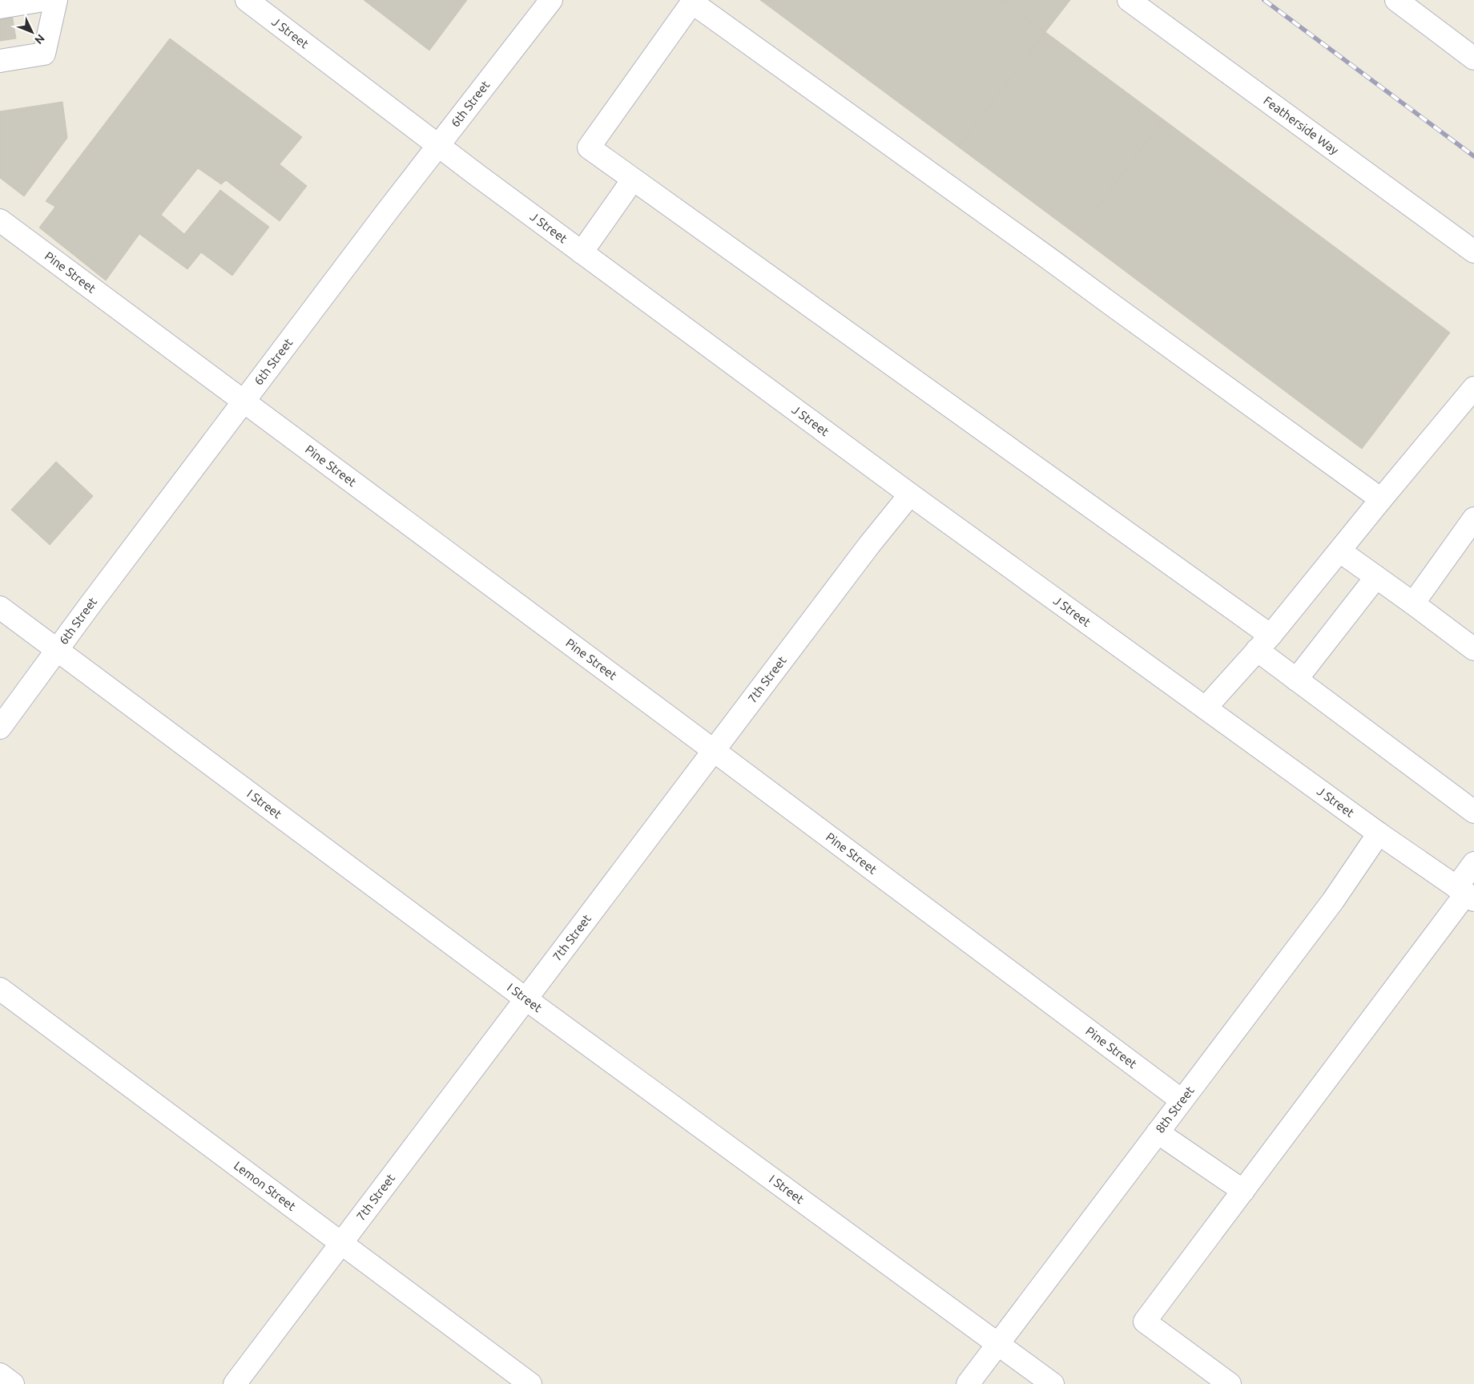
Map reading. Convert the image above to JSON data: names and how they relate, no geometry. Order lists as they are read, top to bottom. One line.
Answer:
{"streets":{"street":["J Street","6th Street","Featherside Way","Pine Street","7th Street","I Street","8th Street","Lemon Street"]},"crossings":[["J Street","6th Street"],["J Street","7th Street"],["J Street","8th Street"],["6th Street","Pine Street"],["6th Street","I Street"],["Pine Street","7th Street"],["Pine Street","8th Street"],["7th Street","I Street"],["7th Street","Lemon Street"],["I Street","8th Street"]],"north":"bottom right"}
